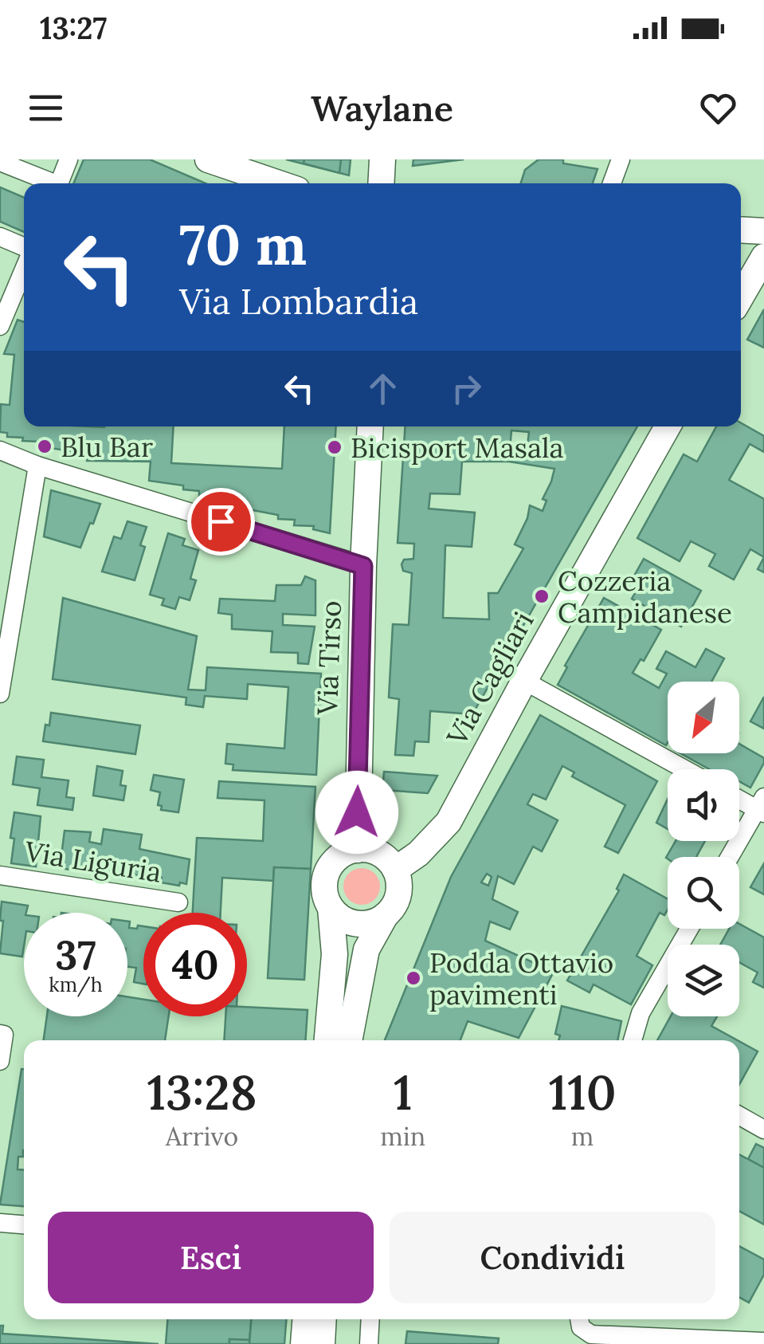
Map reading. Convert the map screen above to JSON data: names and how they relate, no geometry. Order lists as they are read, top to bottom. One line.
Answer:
{"streets":{"main road":["Via Tirso","Via Cagliari"],"street":["Via Liguria"]},"crossings":[["Via Tirso","Via Cagliari"]],"places":["Blu Bar","Bicisport Masala","Cozzeria Campidanese","Podda Ottavio pavimenti"],"north":"bottom left","page":{"status":"13:27","header":"Waylane","turn":["70 m","Via Lombardia"],"speed":"37 km/h","limit":"40","eta":["13:28","Arrivo","1","min","110","m"],"buttons":["Esci","Condividi"]}}
